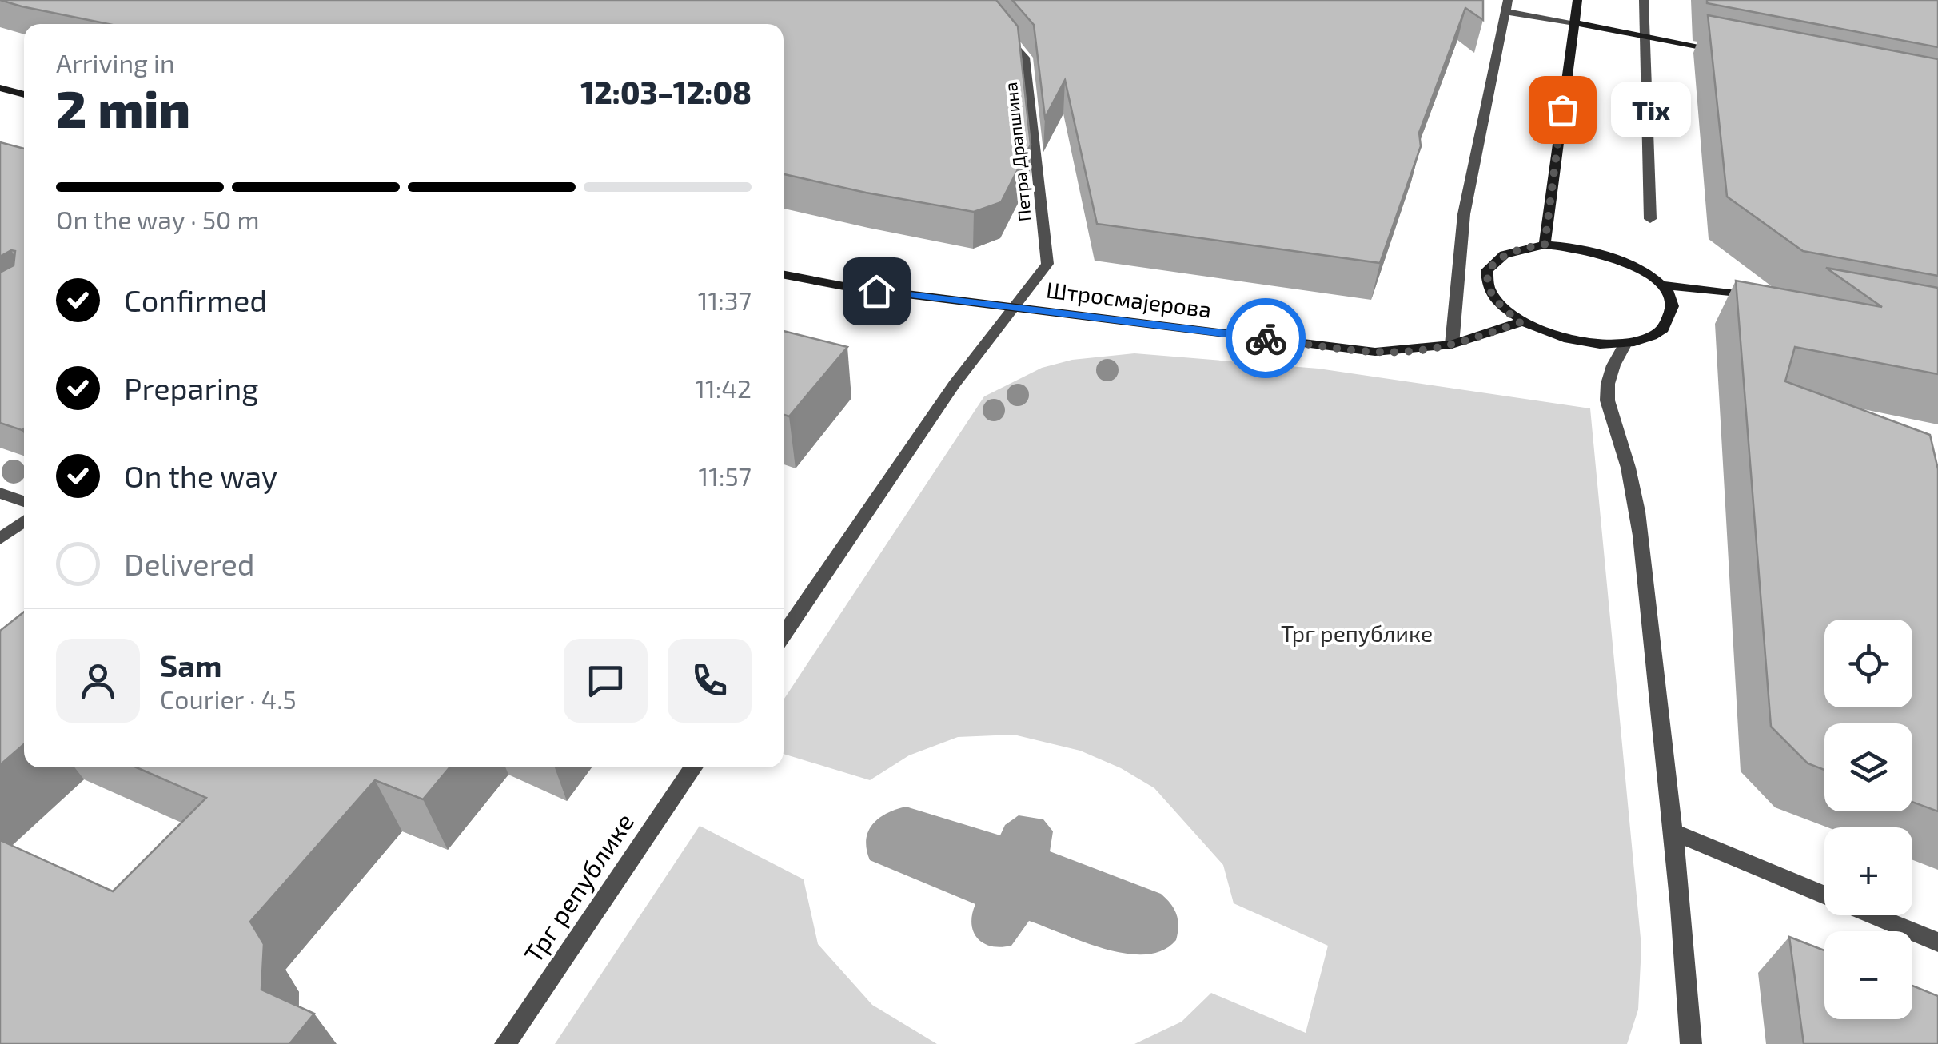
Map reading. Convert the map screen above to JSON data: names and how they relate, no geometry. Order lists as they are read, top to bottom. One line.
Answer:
{"streets":{"street":["Петра Драпшина","Штросмајерова","Трг републике"]},"crossings":[["Петра Драпшина","Штросмајерова"]],"parks":["Трг републике"],"places":["Tix"],"page":{"heading":["2 min","Arriving in","12:03–12:08"],"panel":["Sam","Courier · 4.5"],"bubble":"Tix","bar":"On the way · 50 m","list":[["Confirmed","11:37"],["Preparing","11:42"],["On the way","11:57"],"Delivered"],"map_buttons":["+","−"]}}
